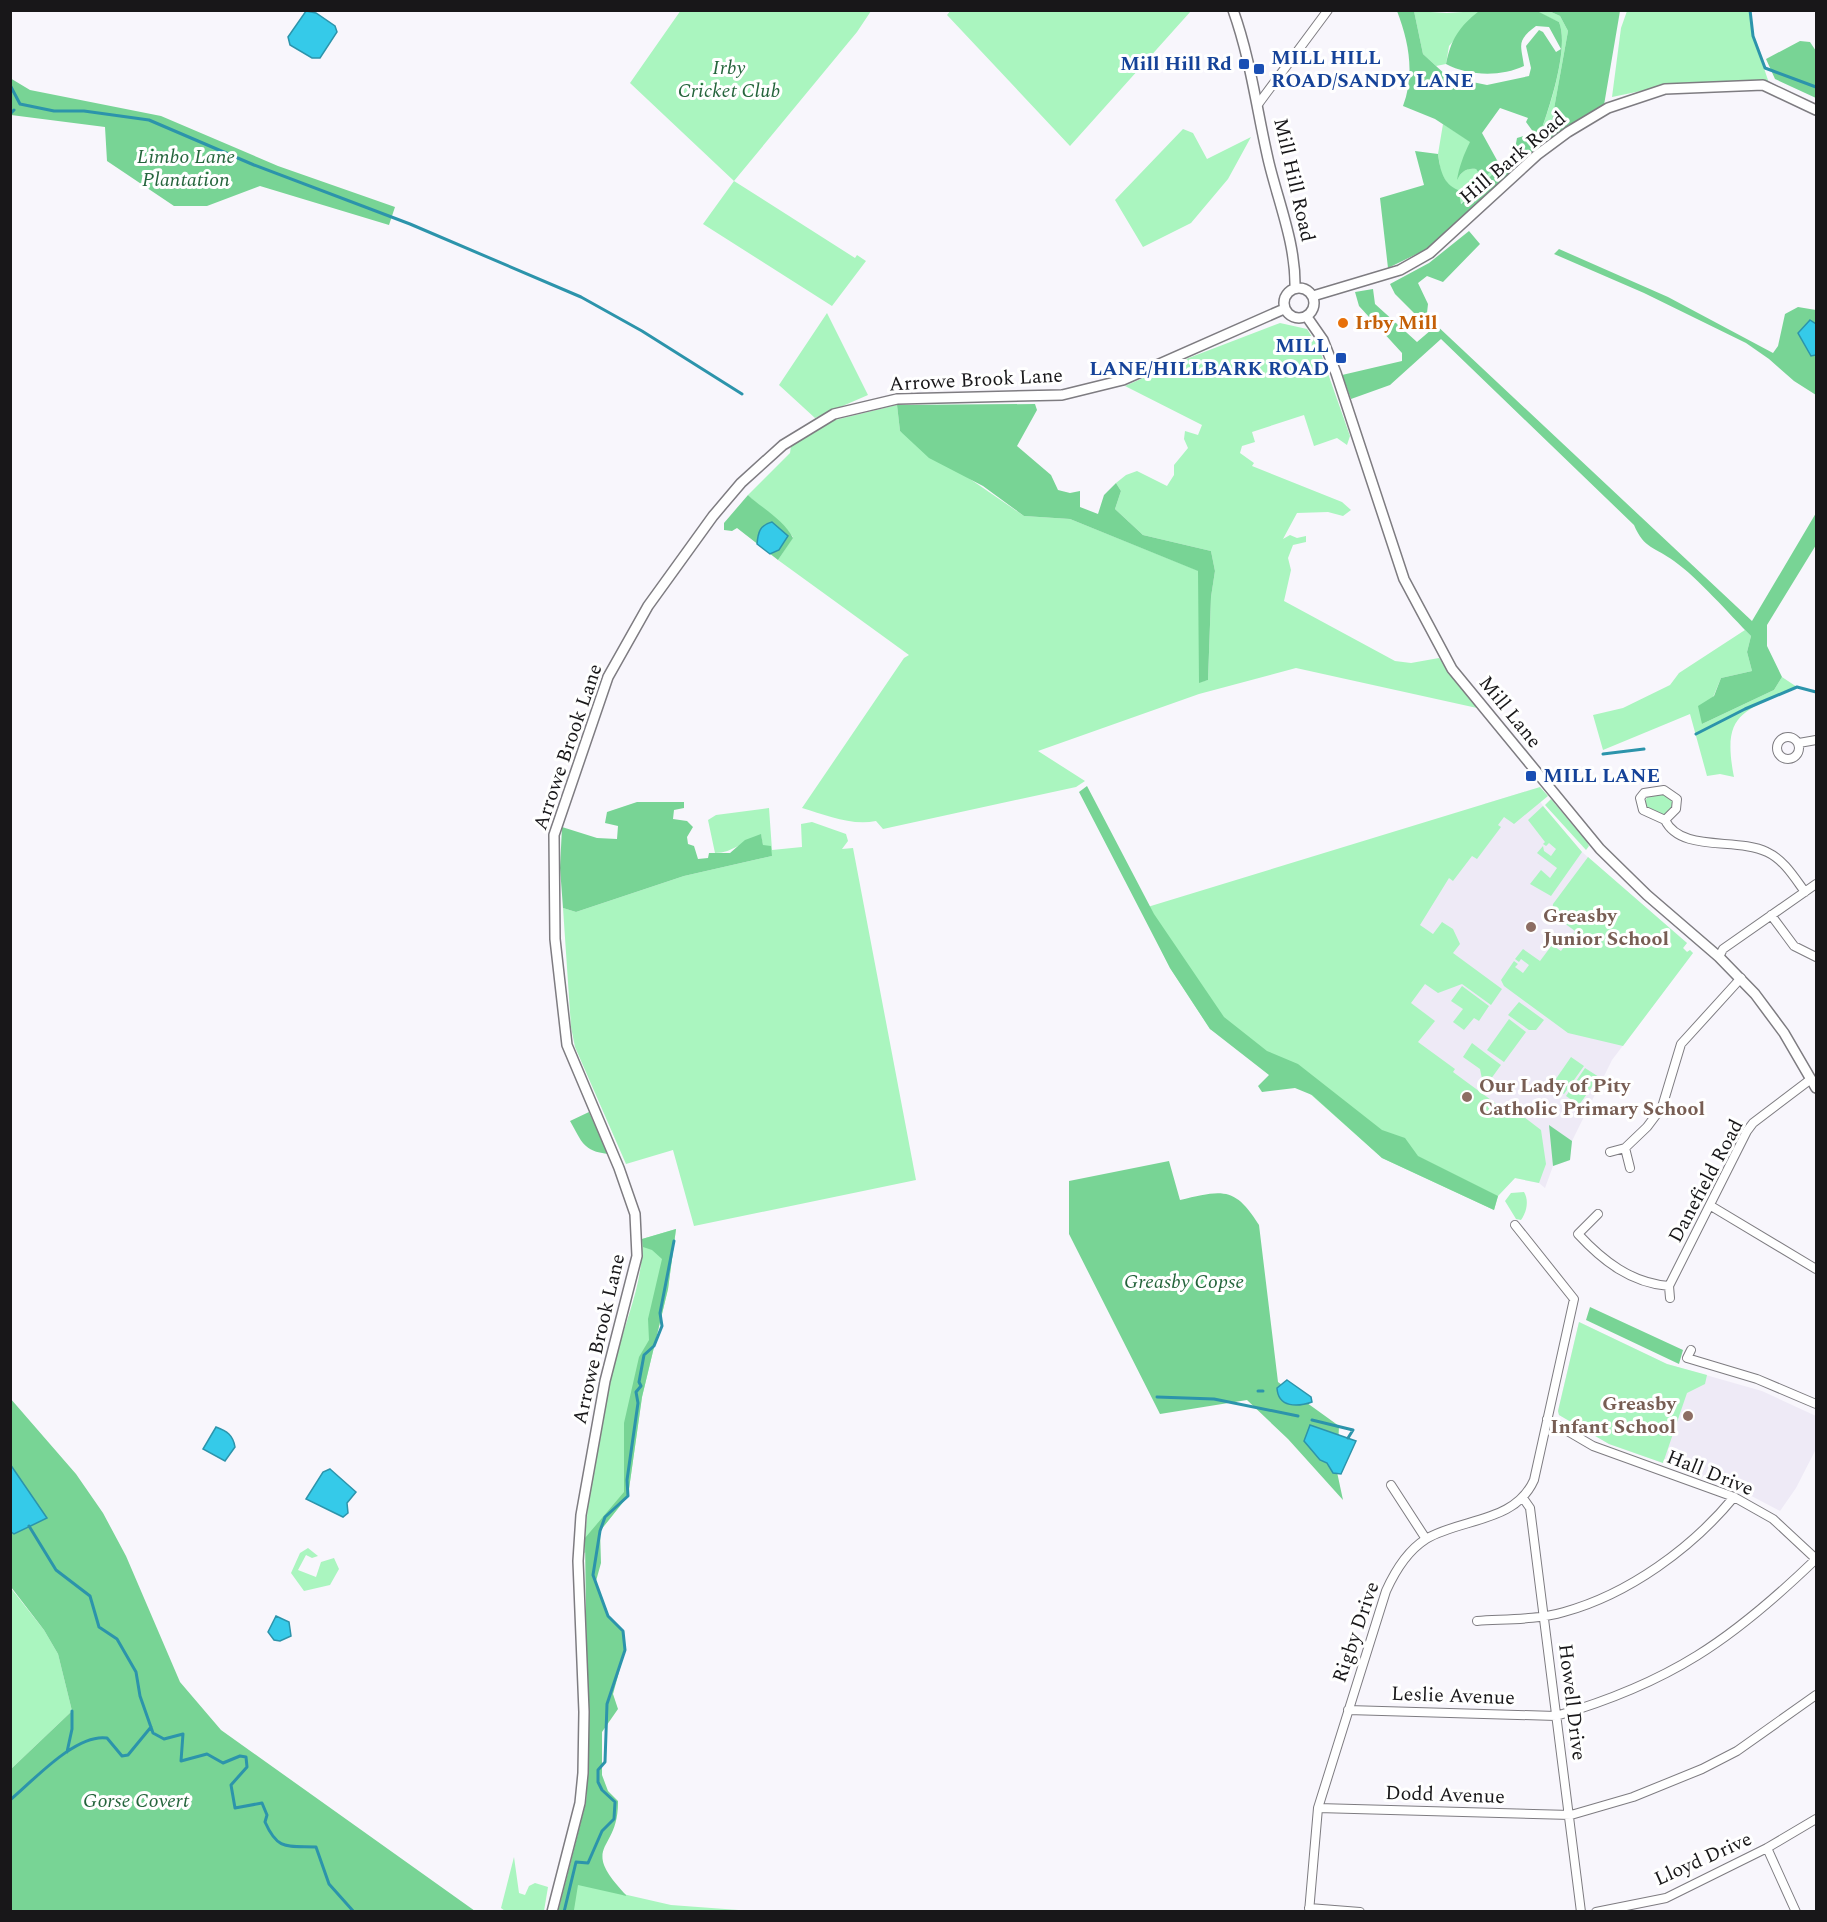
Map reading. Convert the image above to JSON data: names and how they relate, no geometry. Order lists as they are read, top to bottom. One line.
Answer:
{"streets":{"street":["Hill Bark Road","Mill Hill Road","Arrowe Brook Lane","Mill Lane","Danefield Road","Hall Drive","Rigby Drive","Leslie Avenue","Howell Drive","Dodd Avenue","Lloyd Drive"]},"crossings":[["Hill Bark Road","Mill Hill Road"],["Hill Bark Road","Arrowe Brook Lane"],["Hill Bark Road","Mill Lane"],["Mill Hill Road","Arrowe Brook Lane"],["Mill Hill Road","Mill Lane"],["Arrowe Brook Lane","Mill Lane"],["Mill Lane","Danefield Road"],["Hall Drive","Leslie Avenue"],["Rigby Drive","Leslie Avenue"],["Rigby Drive","Howell Drive"],["Rigby Drive","Dodd Avenue"],["Leslie Avenue","Howell Drive"],["Howell Drive","Dodd Avenue"]],"parks":["Irby Cricket Club","Limbo Lane Plantation","Greasby Copse","Gorse Covert"],"places":{"transit":["Mill Hill Rd","MILL HILL ROAD/SANDY LANE","MILL LANE/HILLBARK ROAD","MILL LANE"],"other":["Irby Mill","Greasby Junior School","Our Lady of Pity Catholic Primary School","Greasby Infant School"]}}
